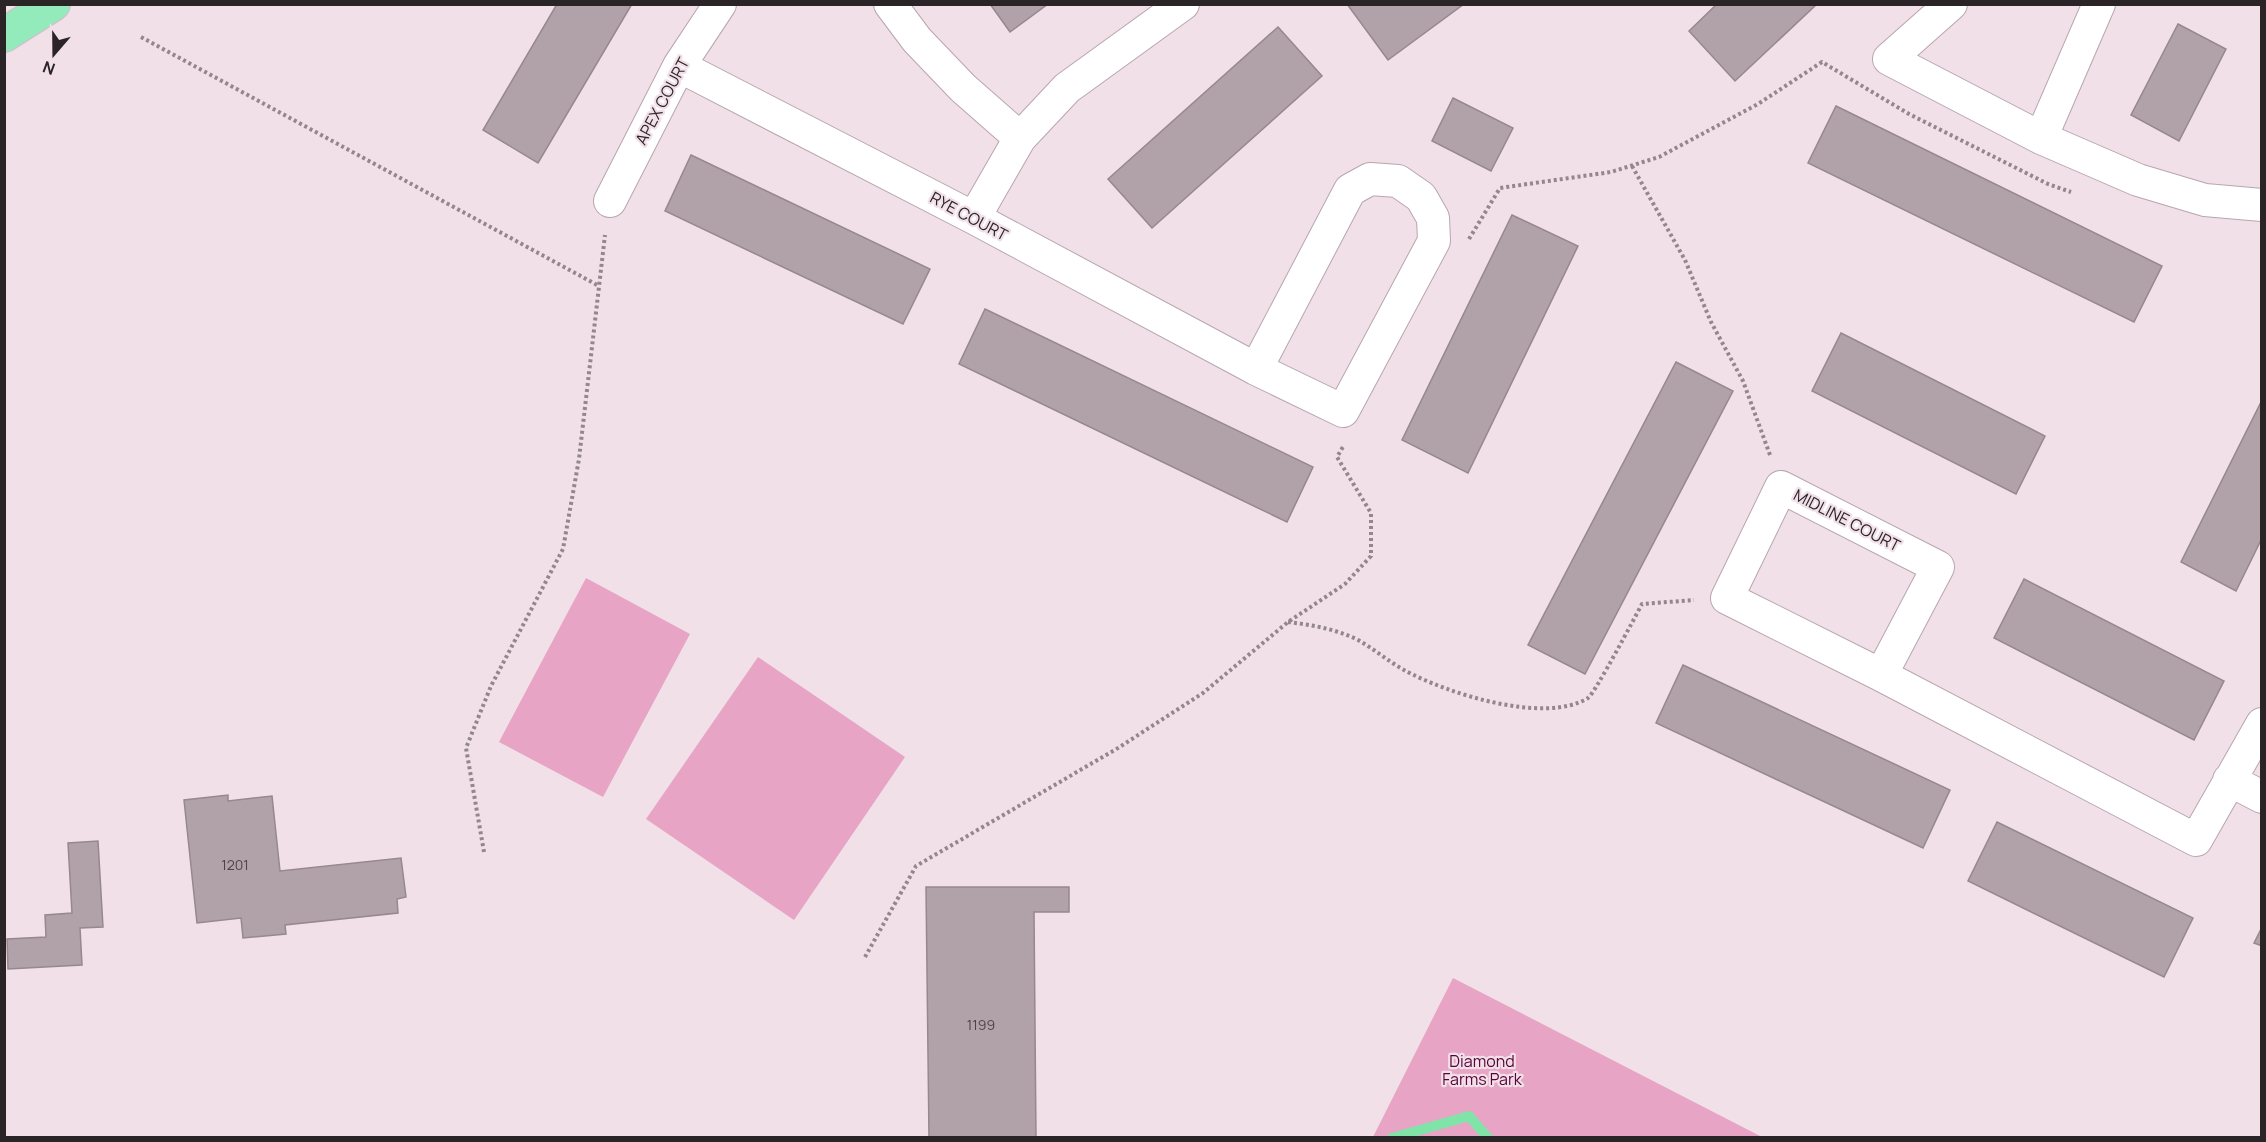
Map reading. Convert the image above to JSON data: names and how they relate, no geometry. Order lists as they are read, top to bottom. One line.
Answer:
{"streets":{"street":["APEX COURT","RYE COURT","MIDLINE COURT"]},"crossings":[["APEX COURT","RYE COURT"]],"parks":["Diamond Farms Park"],"house_numbers":["1201","1199"],"north":"bottom"}
